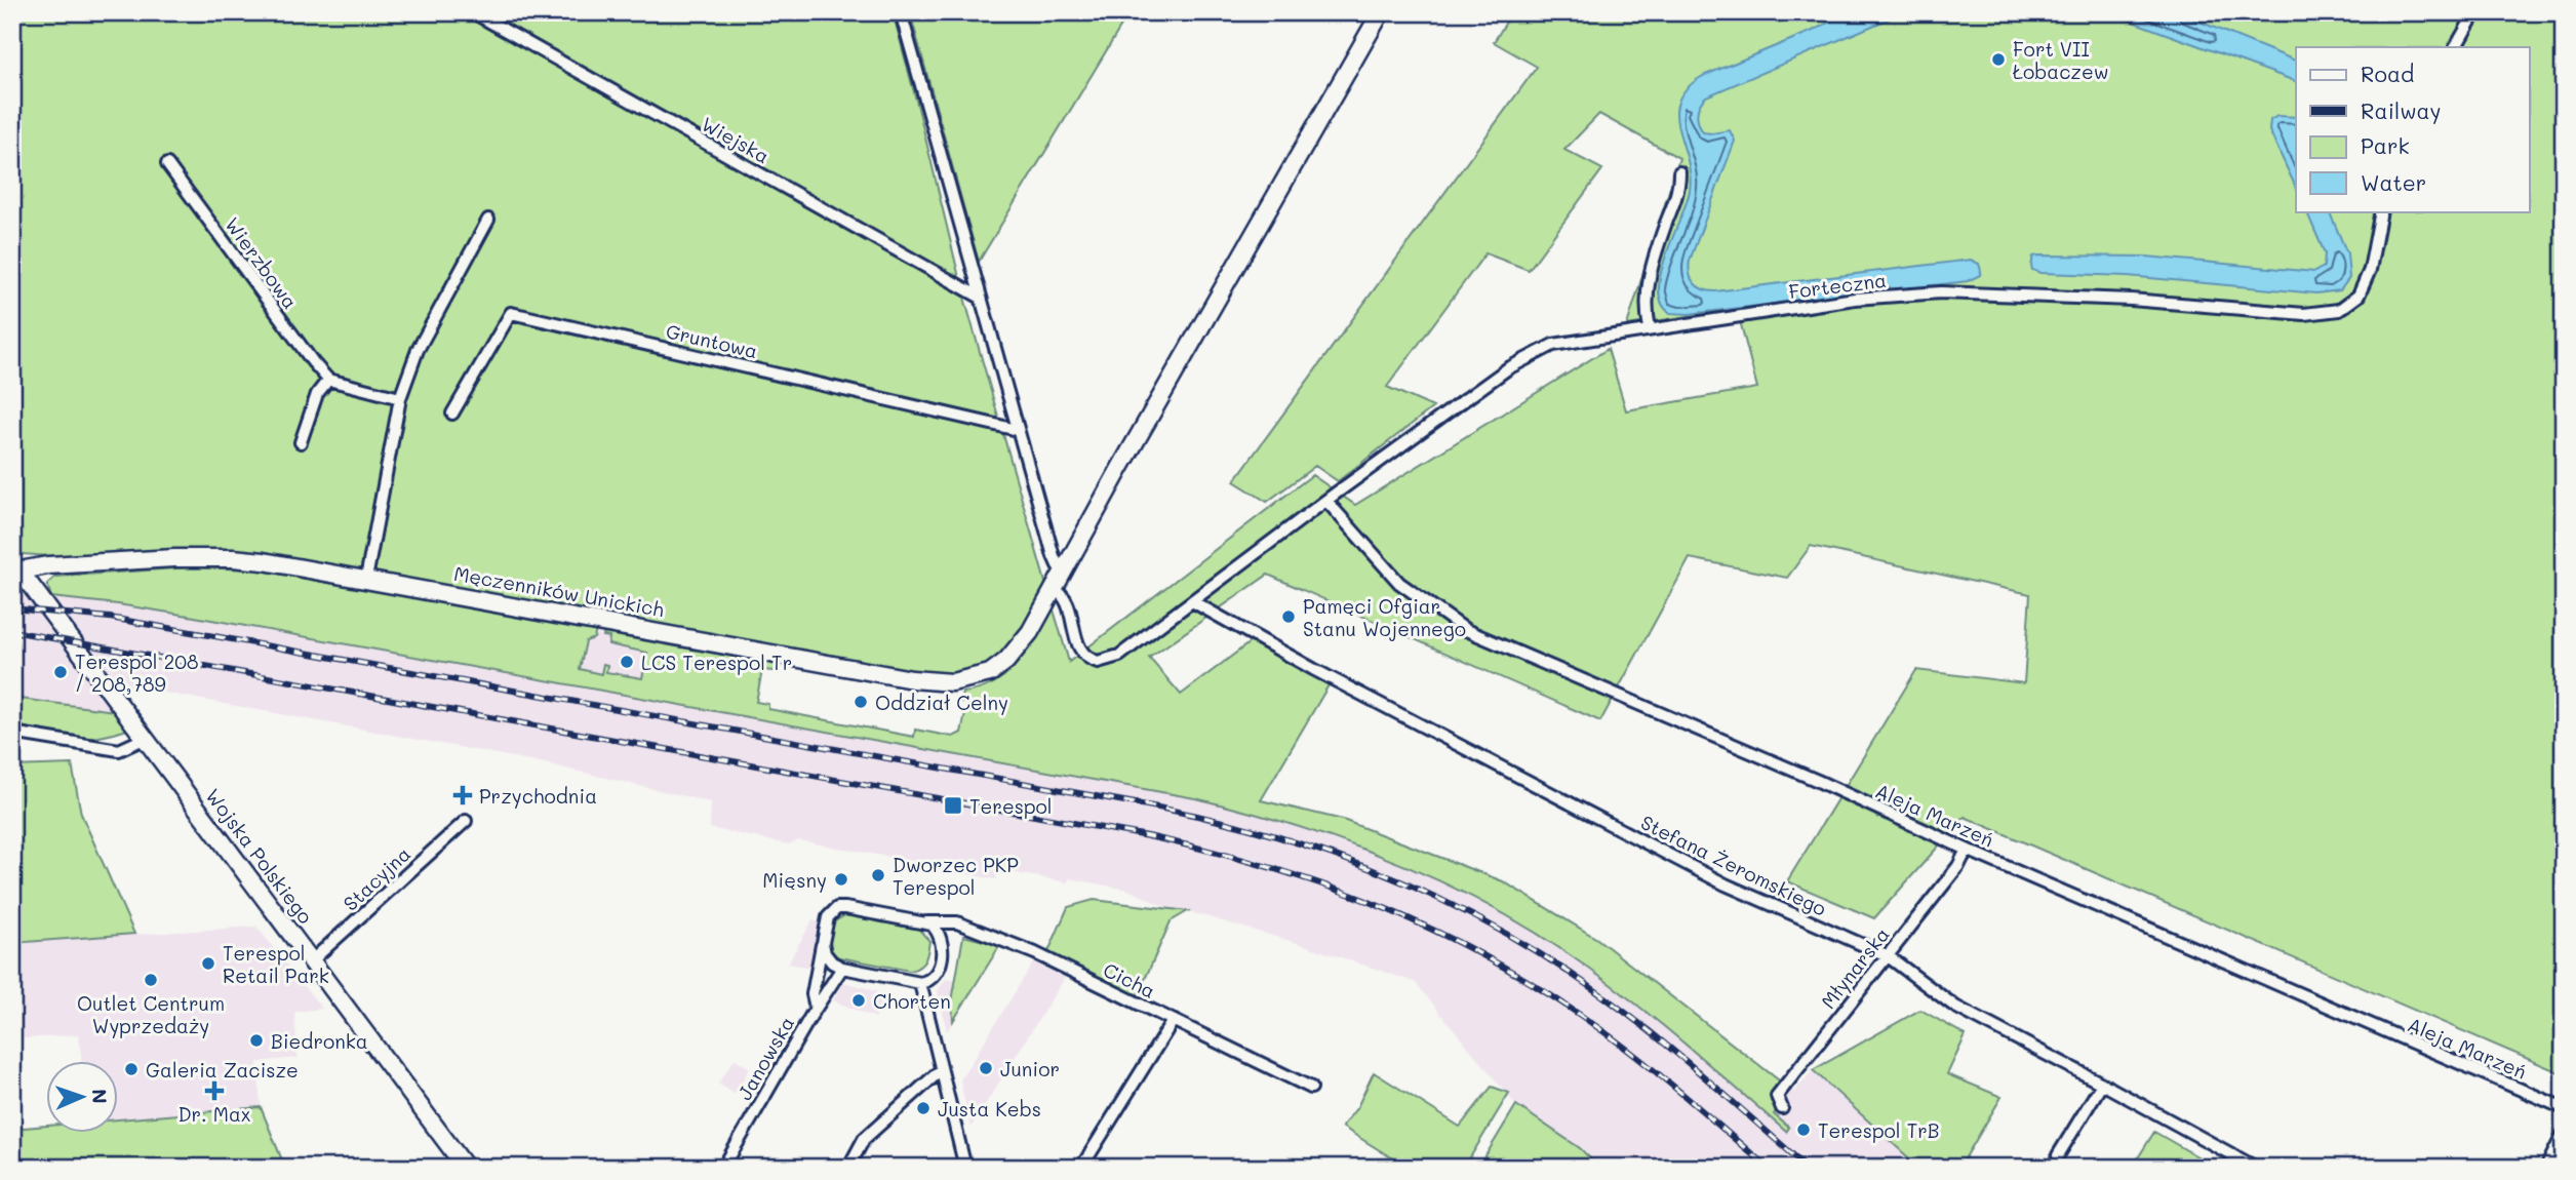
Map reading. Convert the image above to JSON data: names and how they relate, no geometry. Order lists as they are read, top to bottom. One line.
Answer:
{"streets":{"main road":["Męczenników Unickich","Wojska Polskiego"],"street":["Wiejska","Wierzbowa","Forteczna","Gruntowa","Aleja Marzeń","Stefana Żeromskiego","Stacyjna","Młynarska","Cicha","Janowska"]},"crossings":[["Forteczna","Męczenników Unickich"],["Forteczna","Aleja Marzeń"],["Forteczna","Stefana Żeromskiego"],["Męczenników Unickich","Wojska Polskiego"],["Aleja Marzeń","Młynarska"],["Wojska Polskiego","Stacyjna"],["Stefana Żeromskiego","Młynarska"],["Cicha","Janowska"]],"places":{"other":["Fort VII Łobaczew","Pamęci Ofgiar Stanu Wojennego","LCS Terespol Tr","Terespol 208 / 208,789","Oddział Celny","Dworzec PKP Terespol","Mięsny","Terespol Retail Park","Outlet Centrum Wyprzedaży","Chorten","Biedronka","Junior","Galeria Zacisze","Justa Kebs","Terespol TrB"],"health":["Przychodnia","Dr. Max"],"transit":["Terespol"]},"legend":["Road","Railway","Park","Water"],"north":"right"}
